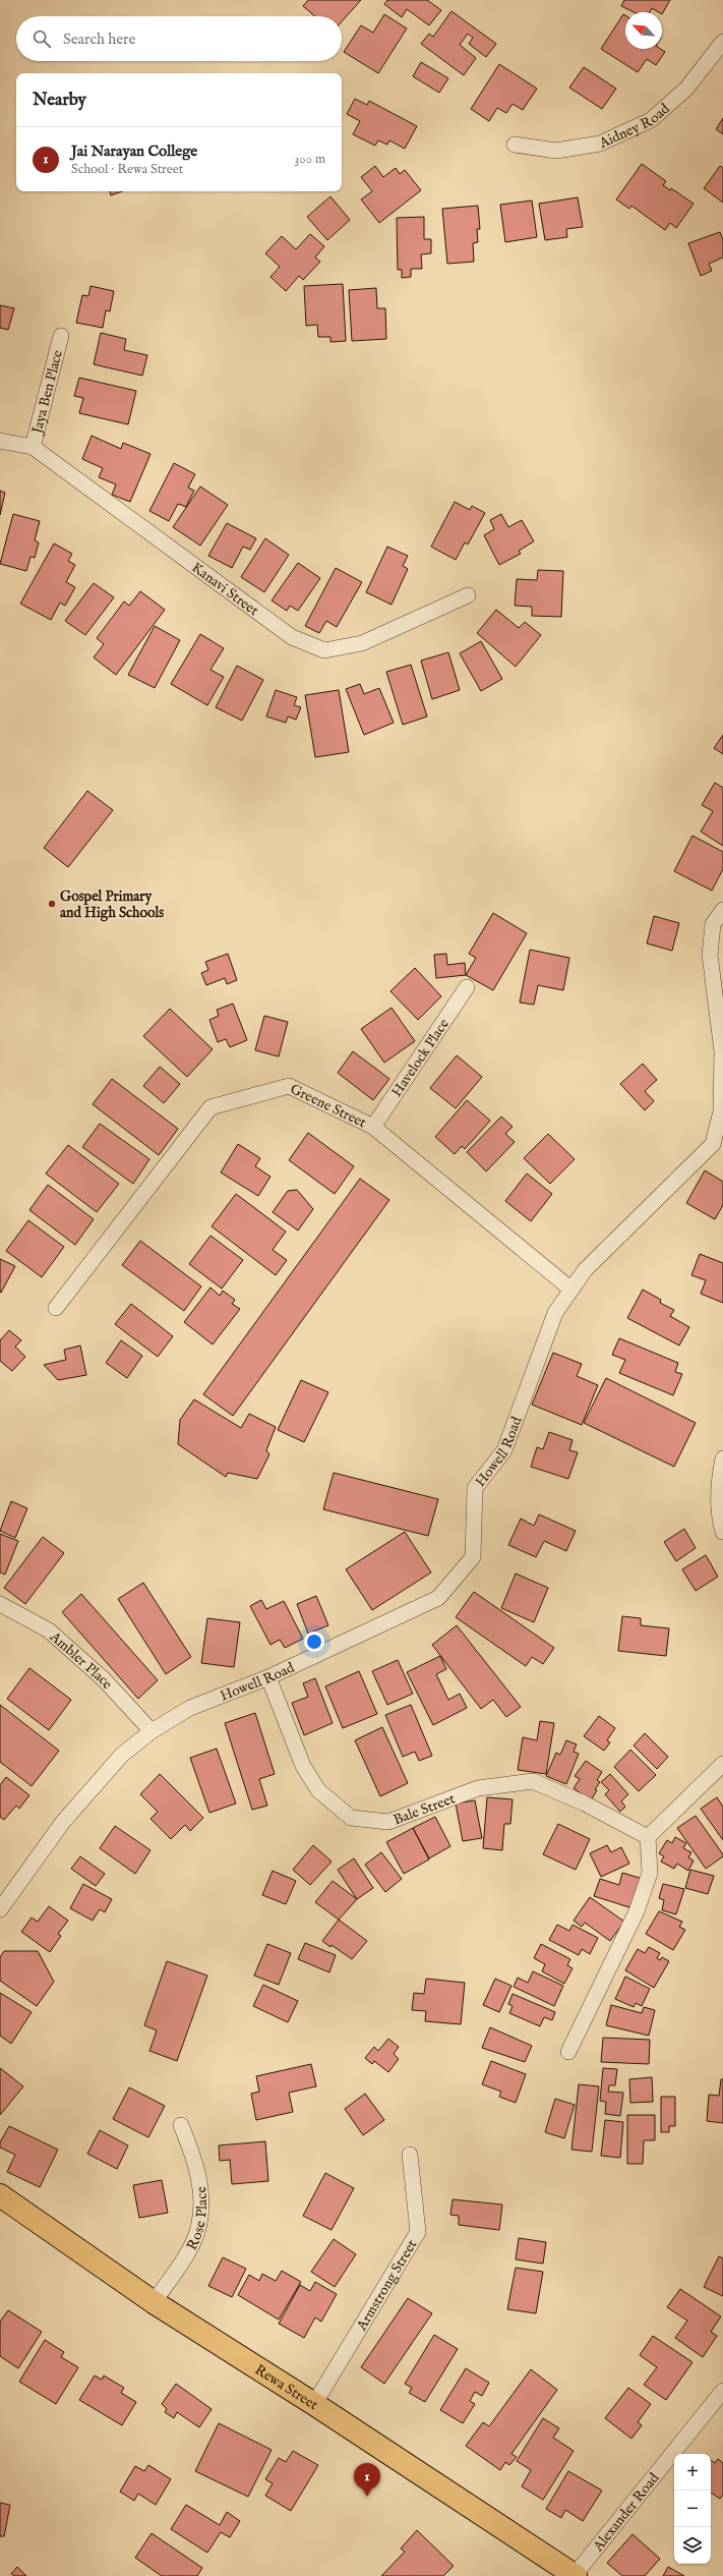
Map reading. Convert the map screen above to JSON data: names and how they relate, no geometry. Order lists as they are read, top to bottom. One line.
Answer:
{"streets":{"main road":["Rewa Street"],"street":["Aidney Road","Jaya Ben Place","Kanavi Street","Havelock Place","Greene Street","Howell Road","Ambler Place","Bale Street","Rose Place","Armstrong Street","Alexander Road"]},"crossings":[["Jaya Ben Place","Kanavi Street"],["Havelock Place","Greene Street"],["Greene Street","Howell Road"],["Howell Road","Ambler Place"],["Howell Road","Bale Street"],["Rose Place","Rewa Street"],["Armstrong Street","Rewa Street"],["Rewa Street","Alexander Road"]],"places":["Gospel Primary and High Schools"],"north":"top left","page":{"search":"Search here","heading":"Nearby","list":[{"mark":"1","name":"Jai Narayan College","note":"School · Rewa Street","value":"300 m"}],"map_buttons":["+","−"],"pins":"1"}}
